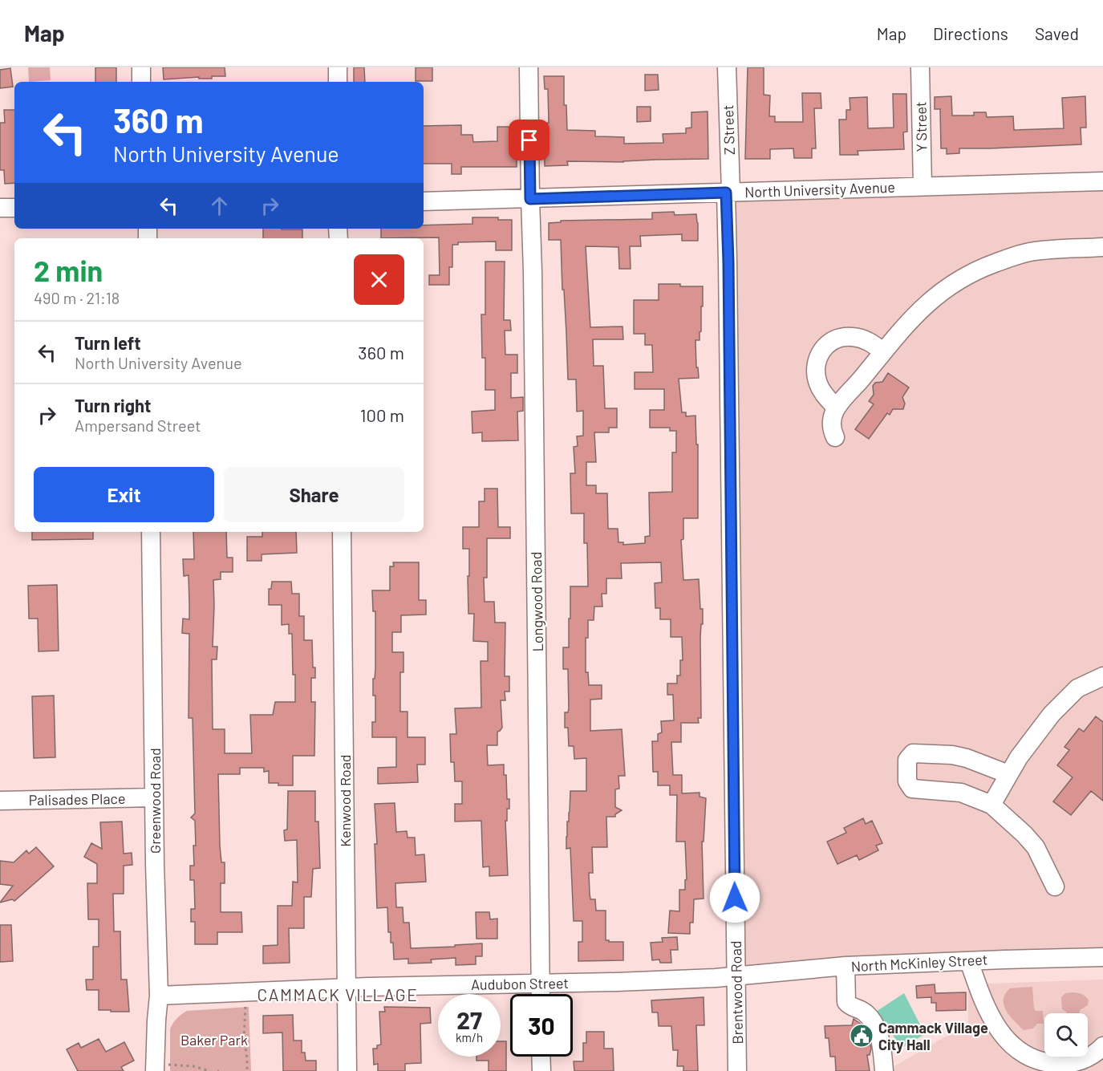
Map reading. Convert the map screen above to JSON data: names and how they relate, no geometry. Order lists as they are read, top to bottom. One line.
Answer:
{"streets":{"street":["Y Street","Z Street","North University Avenue","Longwood Road","Palisades Place","Greenwood Road","Kenwood Road","North McKinley Street","Audubon Street","Brentwood Road"]},"crossings":[["Y Street","North University Avenue"],["Z Street","North University Avenue"],["Z Street","Brentwood Road"],["North University Avenue","Longwood Road"],["North University Avenue","Brentwood Road"],["Longwood Road","Audubon Street"],["Palisades Place","Greenwood Road"],["Greenwood Road","Audubon Street"],["Kenwood Road","Audubon Street"],["North McKinley Street","Audubon Street"],["North McKinley Street","Brentwood Road"],["Audubon Street","Brentwood Road"]],"districts":["CAMMACK VILLAGE"],"parks":["Baker Park"],"places":{"public building":["Cammack Village City Hall"]},"page":{"header":"Map","nav":["Map","Directions","Saved"],"turn":["360 m","North University Avenue"],"heading":["2 min","490 m · 21:18"],"list":[{"name":"Turn left","note":"North University Avenue","value":"360 m"},{"name":"Turn right","note":"Ampersand Street","value":"100 m"}],"buttons":["Exit","Share"],"speed":"27 km/h","limit":"30"}}
